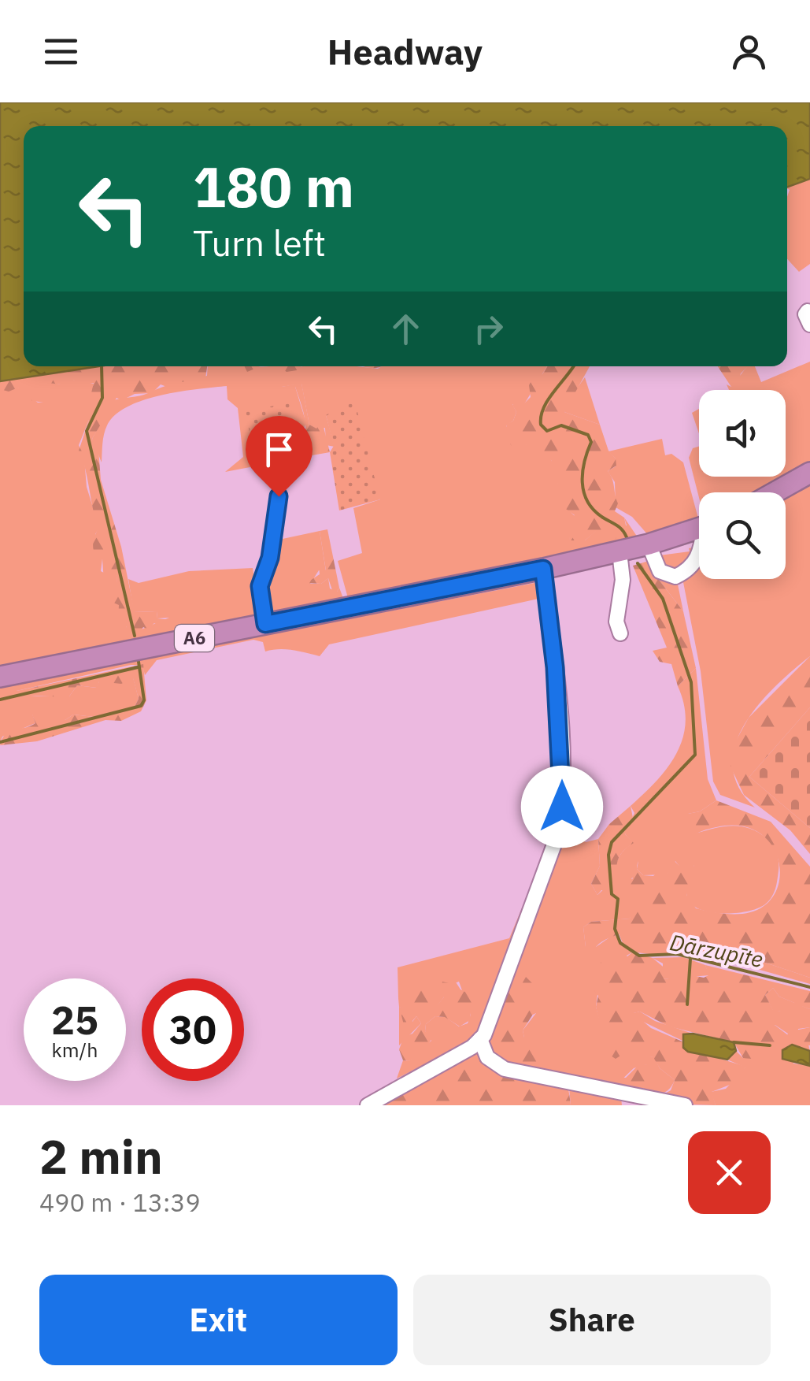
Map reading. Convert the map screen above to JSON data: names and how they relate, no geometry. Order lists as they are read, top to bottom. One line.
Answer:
{"streets":{"highway":["A6"]},"water":["Dārzupīte"],"page":{"header":"Headway","turn":["180 m","Turn left"],"speed":"25 km/h","limit":"30","heading":["2 min","490 m · 13:39"],"buttons":["Exit","Share"]}}
